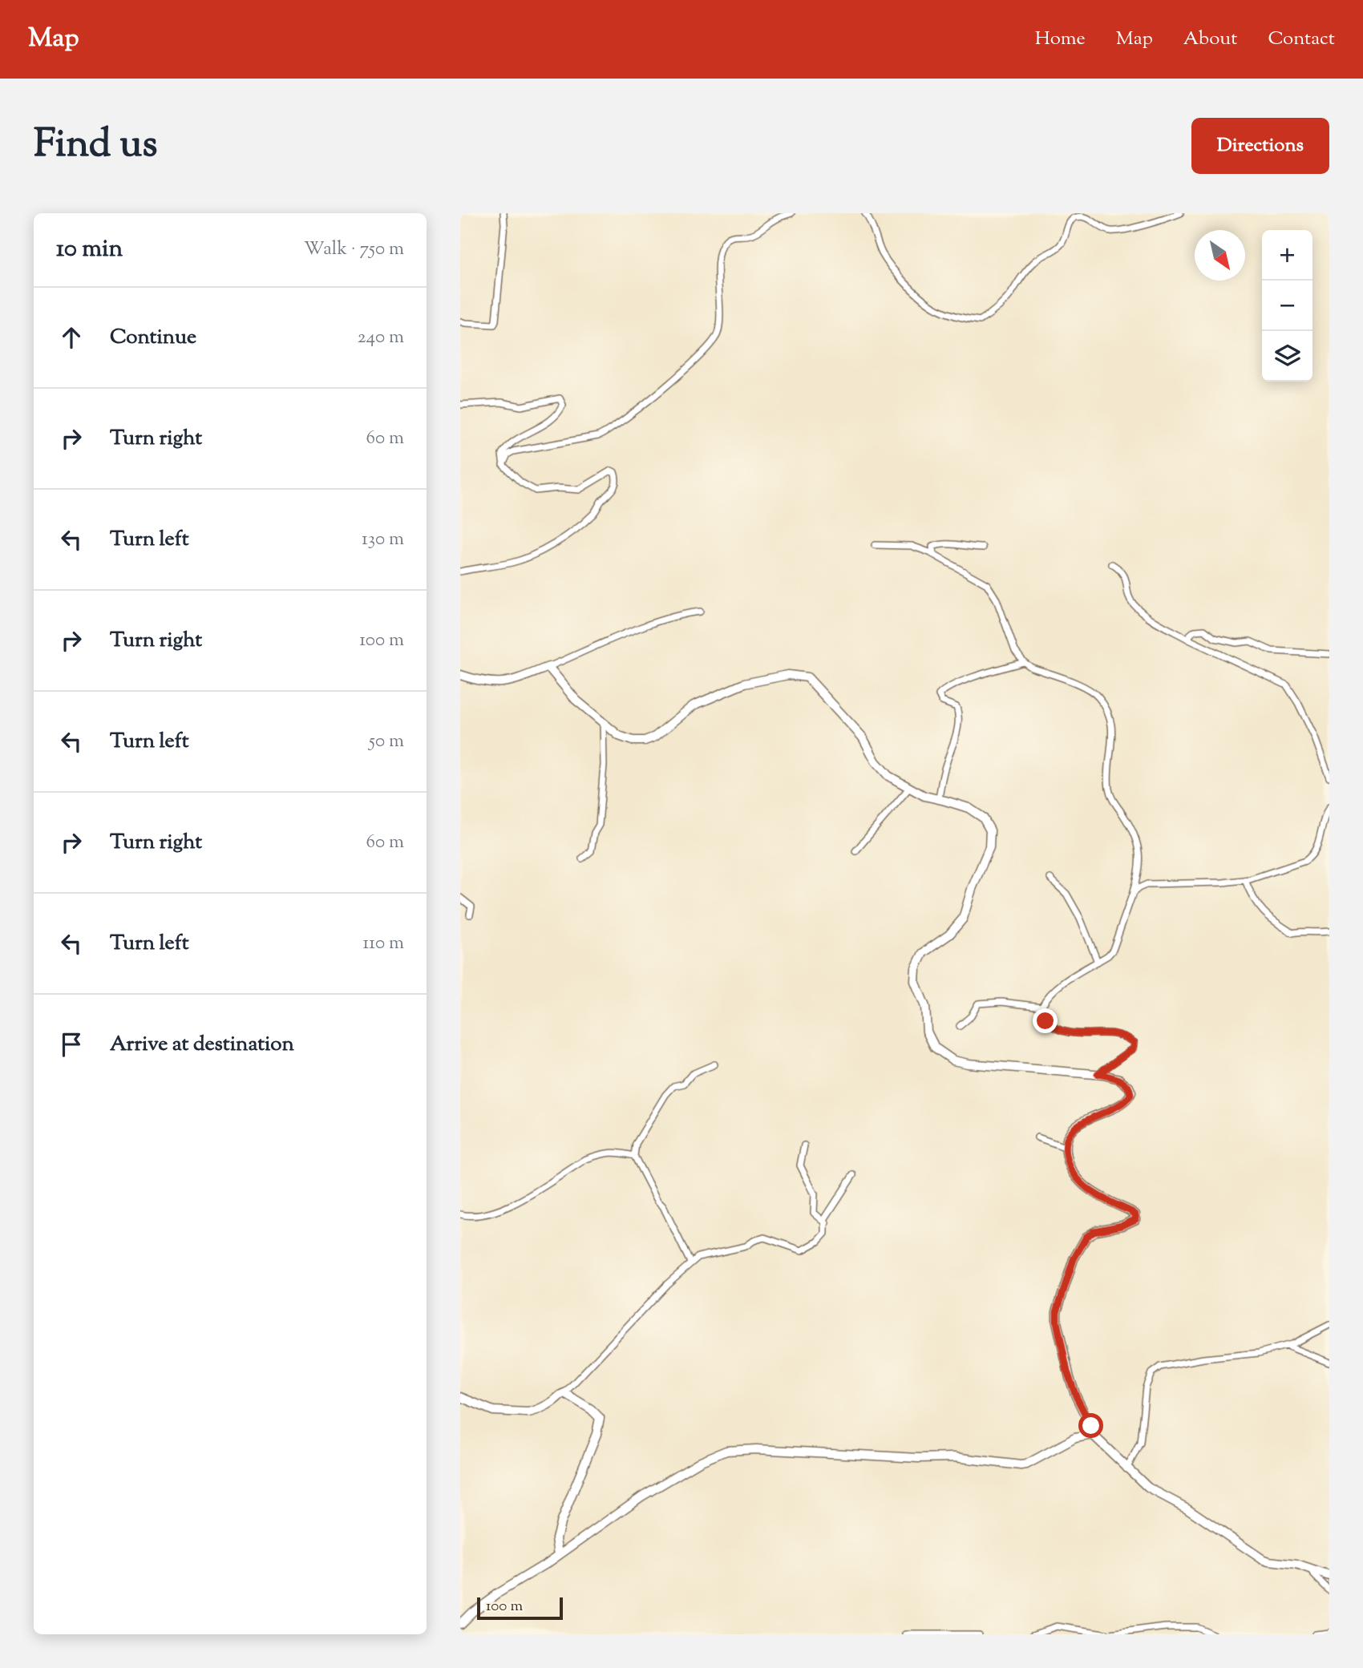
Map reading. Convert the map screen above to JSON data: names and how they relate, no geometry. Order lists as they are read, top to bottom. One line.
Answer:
{"scale_bar":"100 m","north":"bottom right","page":{"header":"Map","nav":["Home","Map","About","Contact"],"title":"Find us","buttons":"Directions","heading":["10 min","Walk · 750 m"],"map_buttons":["+","−"],"list":[["Continue","240 m"],["Turn right","60 m"],["Turn left","130 m"],["Turn right","100 m"],["Turn left","50 m"],["Turn right","60 m"],["Turn left","110 m"],"Arrive at destination"],"scale":"100 m"}}
